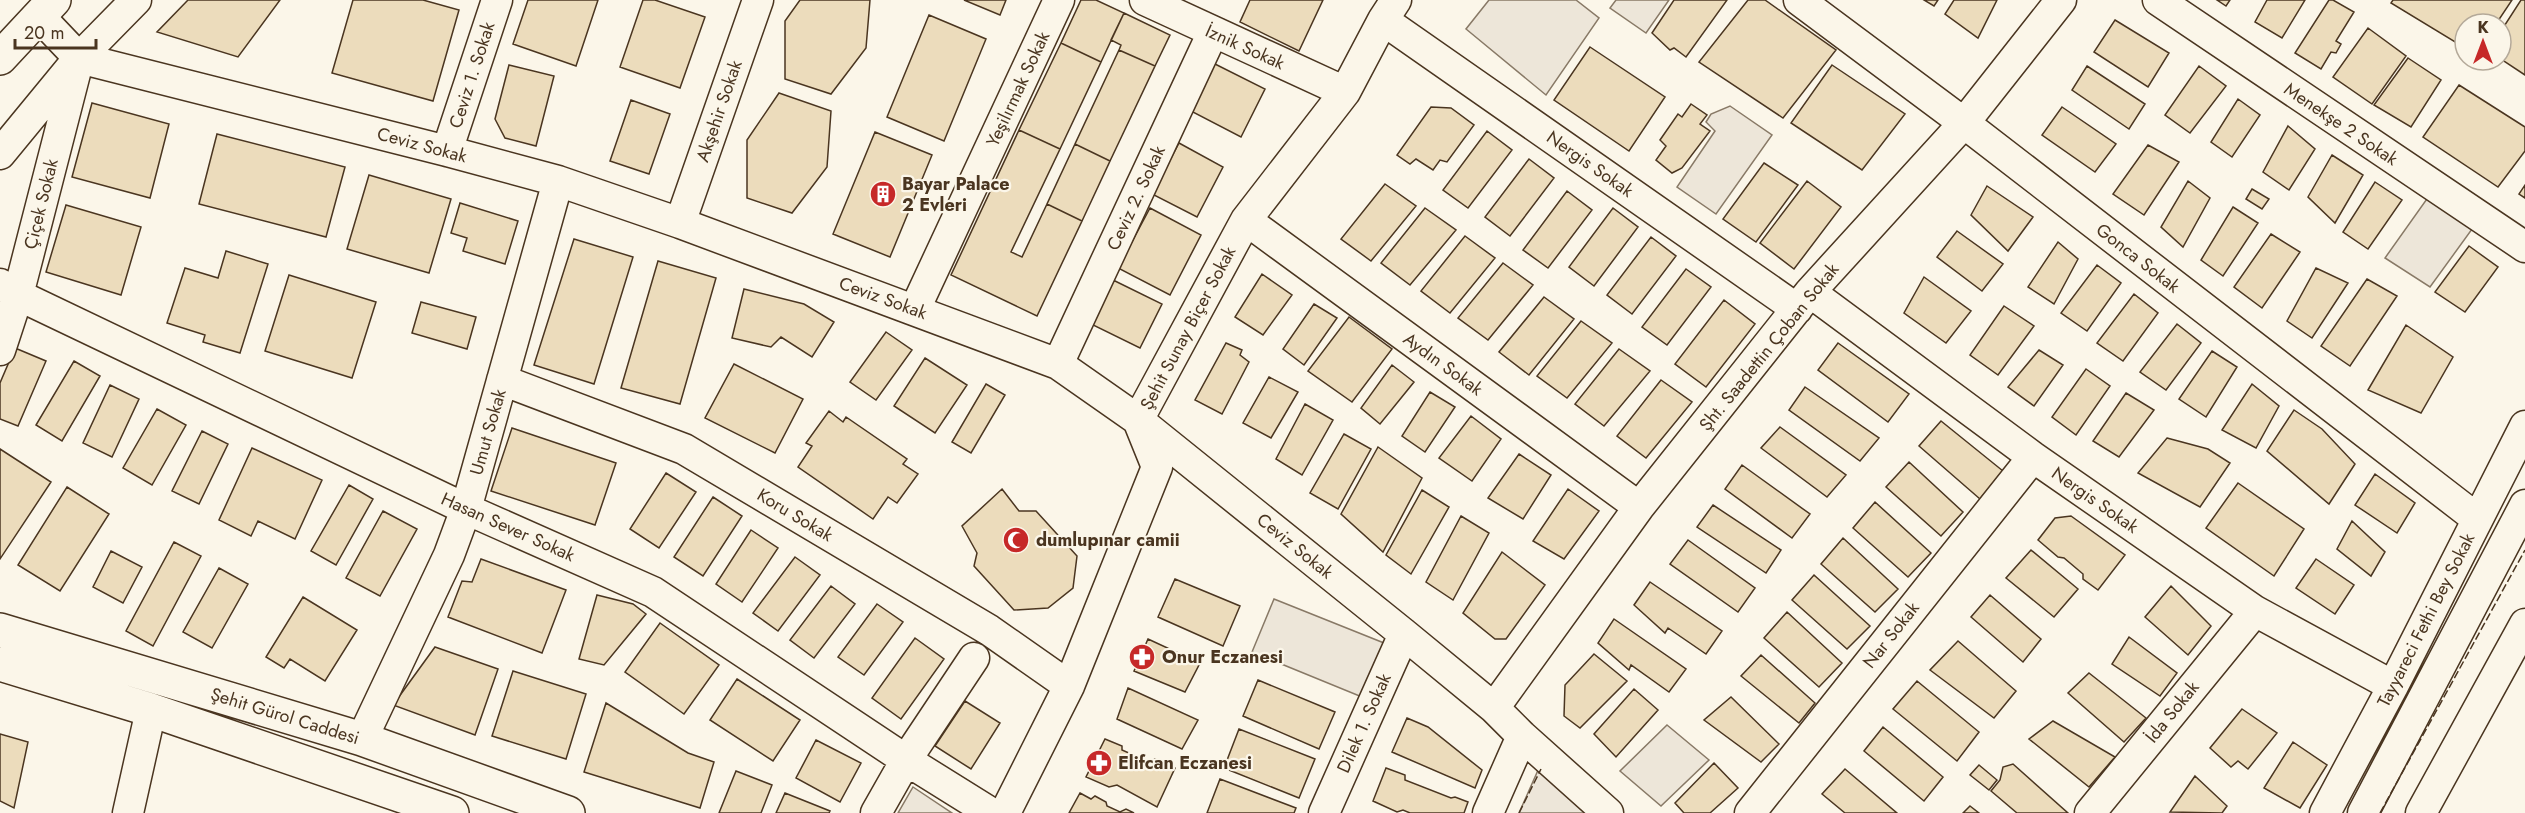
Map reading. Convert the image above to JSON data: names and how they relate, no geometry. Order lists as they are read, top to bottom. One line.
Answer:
{"streets":{"main road":["Şehit Gürol Caddesi"],"street":["İznik Sokak","Ceviz 1. Sokak","Yeşilırmak Sokak","Akşehir Sokak","Menekşe 2 Sokak","Ceviz Sokak","Nergis Sokak","Ceviz 2. Sokak","Çiçek Sokak","Gonca Sokak","Şehit Sunay Biçer Sokak","Şht. Saadettin Çoban Sokak","Aydın Sokak","Umut Sokak","Koru Sokak","Hasan Sever Sokak","Tayyareci Fethi Bey Sokak","Nar Sokak","İda Sokak","Dilek 1. Sokak"]},"crossings":[["İznik Sokak","Ceviz 2. Sokak"],["İznik Sokak","Şehit Sunay Biçer Sokak"],["Ceviz 1. Sokak","Ceviz Sokak"],["Yeşilırmak Sokak","Ceviz Sokak"],["Akşehir Sokak","Ceviz Sokak"],["Ceviz Sokak","Ceviz 2. Sokak"],["Ceviz Sokak","Çiçek Sokak"],["Ceviz Sokak","Şehit Sunay Biçer Sokak"],["Ceviz Sokak","Şht. Saadettin Çoban Sokak"],["Ceviz Sokak","Umut Sokak"],["Ceviz Sokak","Dilek 1. Sokak"],["Nergis Sokak","Şehit Sunay Biçer Sokak"],["Nergis Sokak","Şht. Saadettin Çoban Sokak"],["Nergis Sokak","Tayyareci Fethi Bey Sokak"],["Nergis Sokak","Nar Sokak"],["Nergis Sokak","İda Sokak"],["Çiçek Sokak","Hasan Sever Sokak"],["Gonca Sokak","Şht. Saadettin Çoban Sokak"],["Gonca Sokak","Tayyareci Fethi Bey Sokak"],["Şehit Sunay Biçer Sokak","Aydın Sokak"],["Şehit Sunay Biçer Sokak","Koru Sokak"],["Şht. Saadettin Çoban Sokak","Aydın Sokak"],["Umut Sokak","Koru Sokak"],["Umut Sokak","Hasan Sever Sokak"],["Umut Sokak","Şehit Gürol Caddesi"]],"places":{"building":["Bayar Palace 2 Evleri"],"mosque":["dumlupınar camii"],"pharmacy":["Onur Eczanesi","Elifcan Eczanesi"]},"scale_bar":"20 m","north":"top"}
